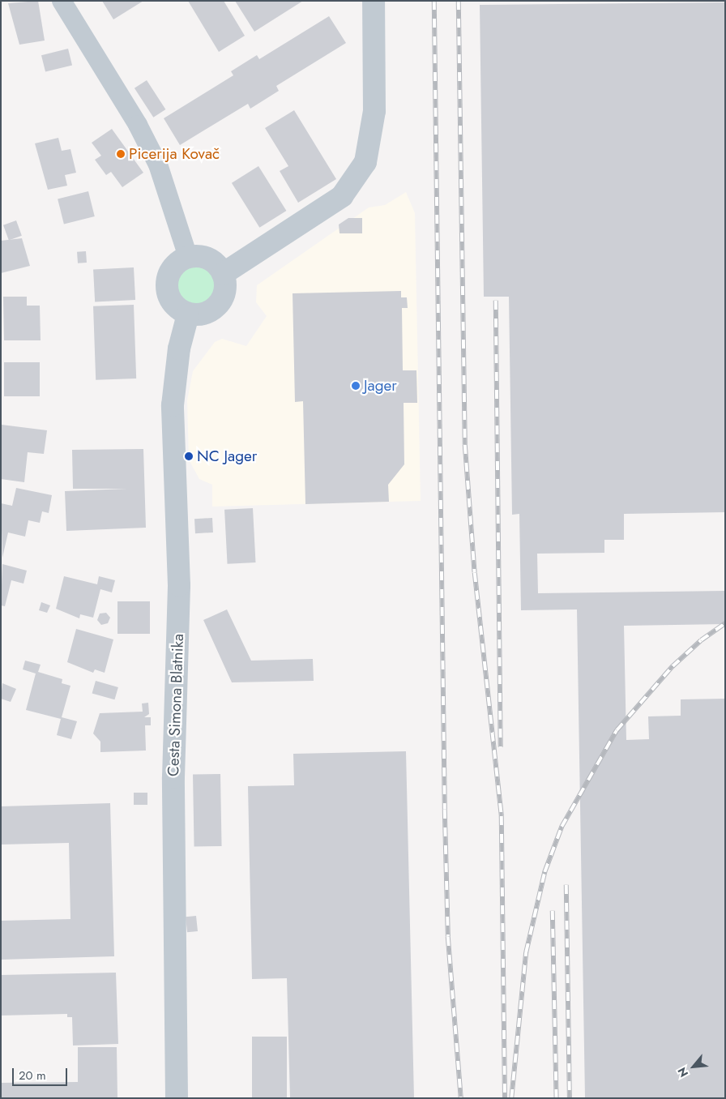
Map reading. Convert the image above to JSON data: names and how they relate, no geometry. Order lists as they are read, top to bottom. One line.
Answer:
{"streets":{"street":["Cesta Simona Blatnika"]},"places":["Picerija Kovač","Jager","NC Jager"],"scale_bar":"20 m","north":"bottom left"}
